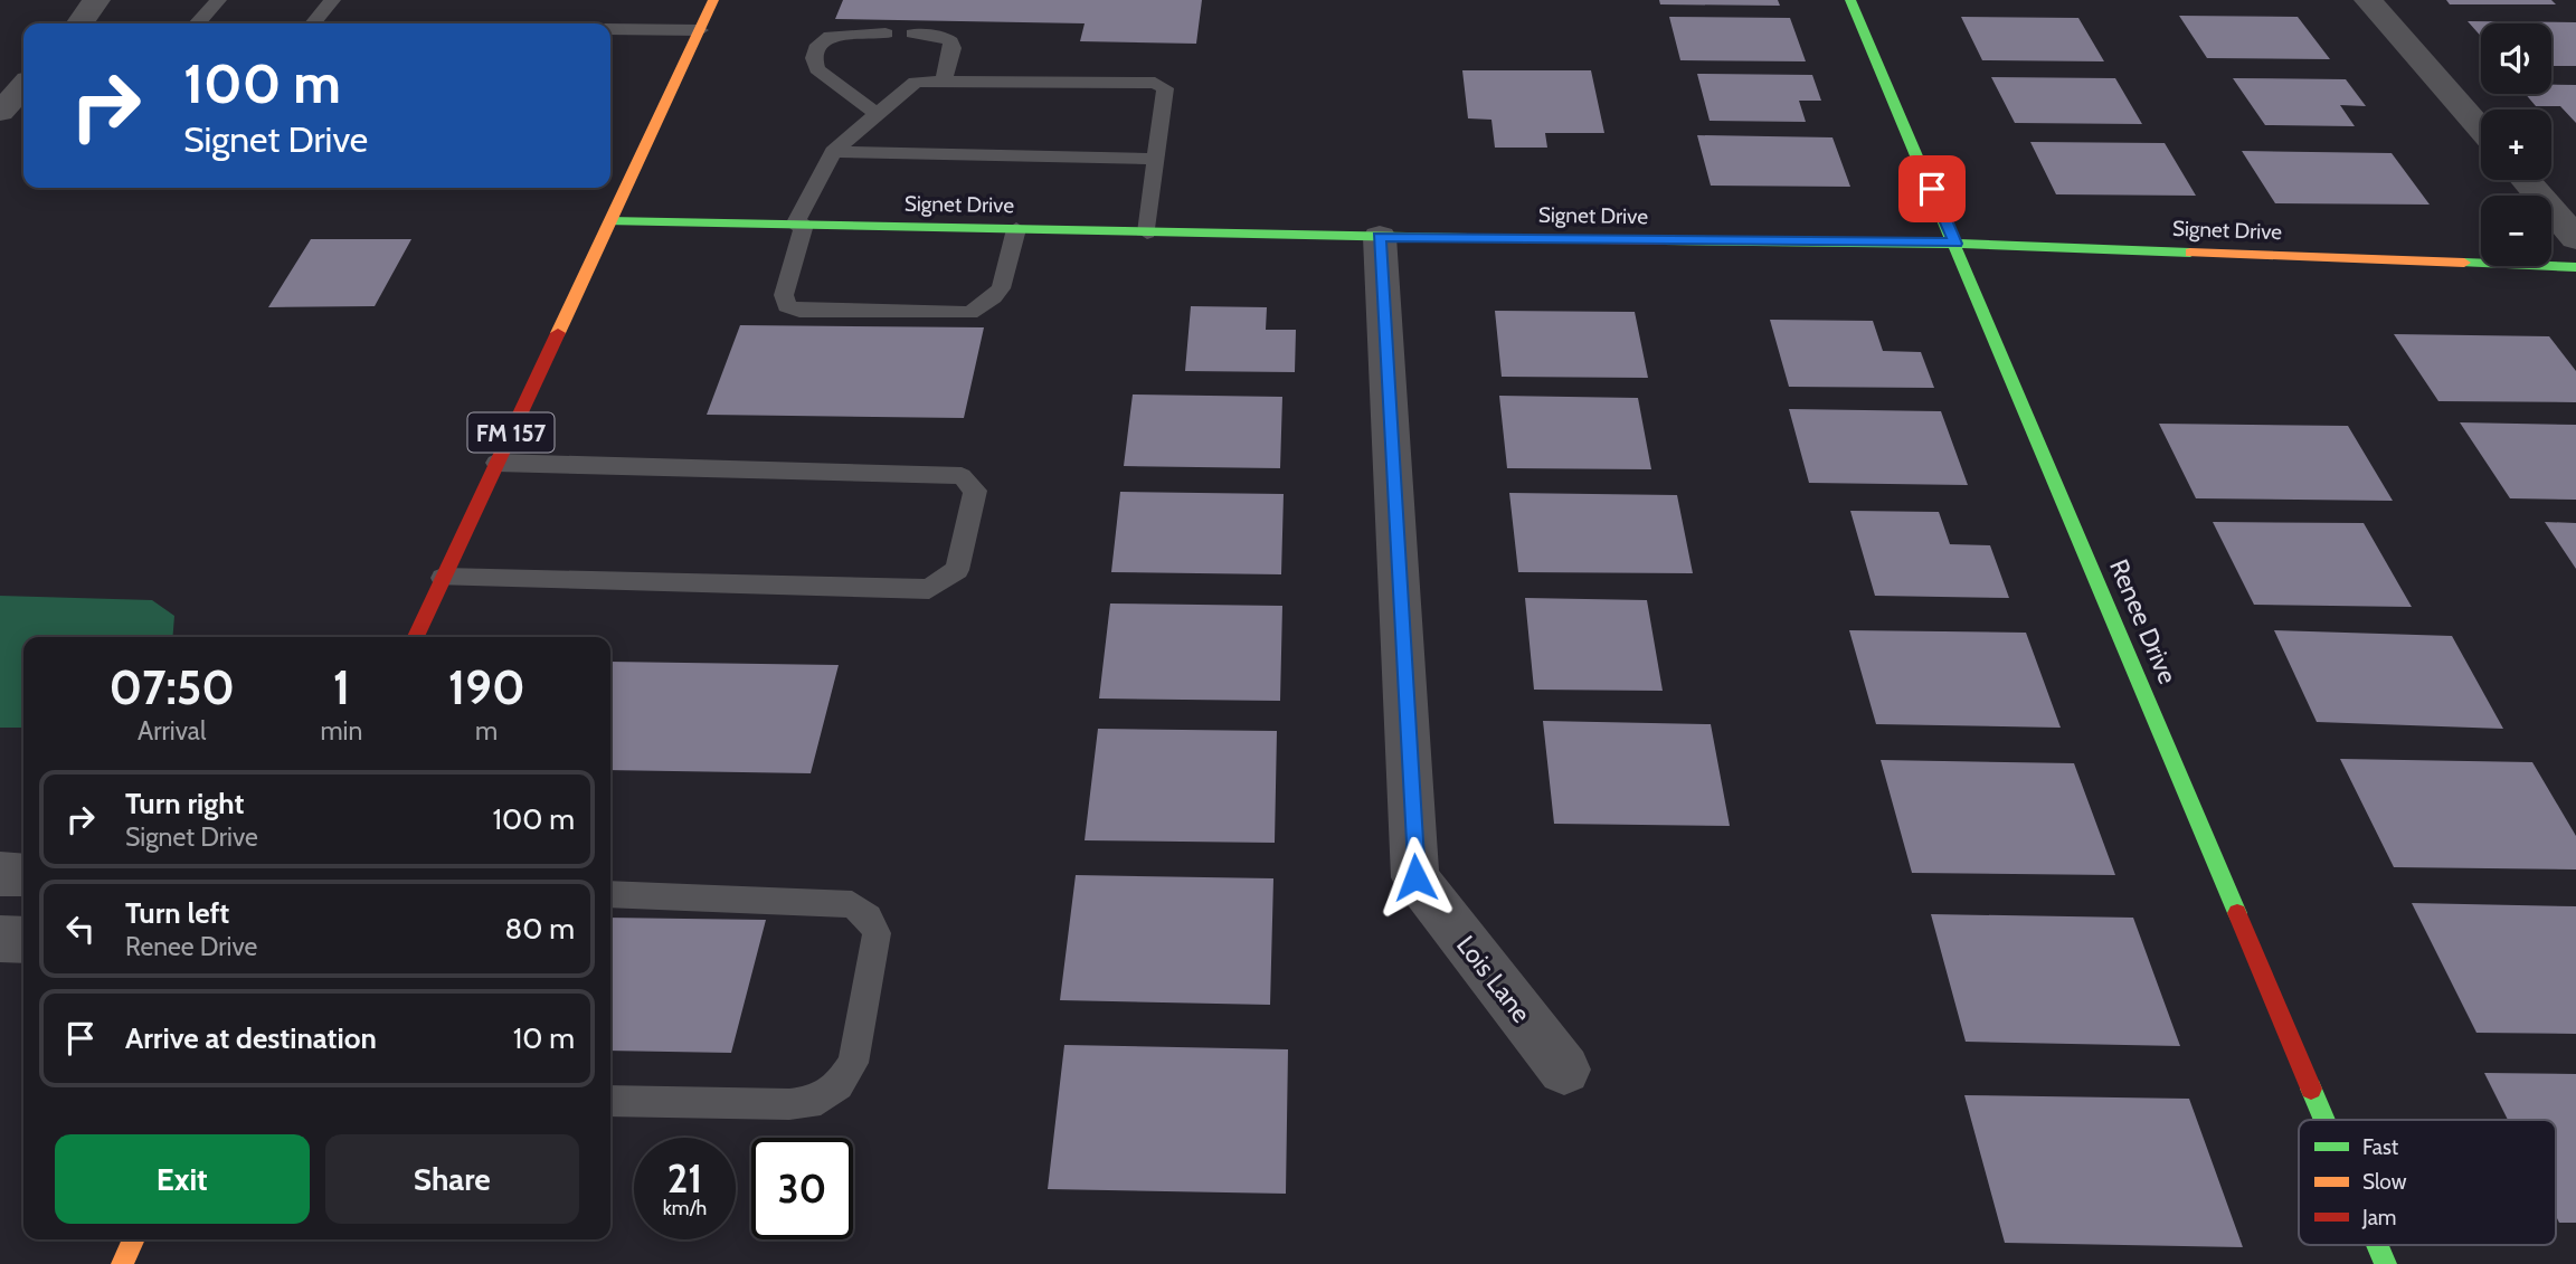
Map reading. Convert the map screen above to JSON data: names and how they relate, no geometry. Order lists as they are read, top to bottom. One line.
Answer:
{"streets":{"street":["Signet Drive","FM 157","Renee Drive","Lois Lane"]},"crossings":[["Signet Drive","FM 157"],["Signet Drive","Renee Drive"],["Signet Drive","Lois Lane"]],"legend":["Fast","Slow","Jam"],"page":{"map_buttons":["+","−"],"turn":["100 m","Signet Drive"],"eta":["07:50","Arrival","1","min","190","m"],"list":[{"name":"Turn right","note":"Signet Drive","value":"100 m"},{"name":"Turn left","note":"Renee Drive","value":"80 m"},{"name":"Arrive at destination","value":"10 m"}],"buttons":["Exit","Share"],"speed":"21 km/h","limit":"30"}}
